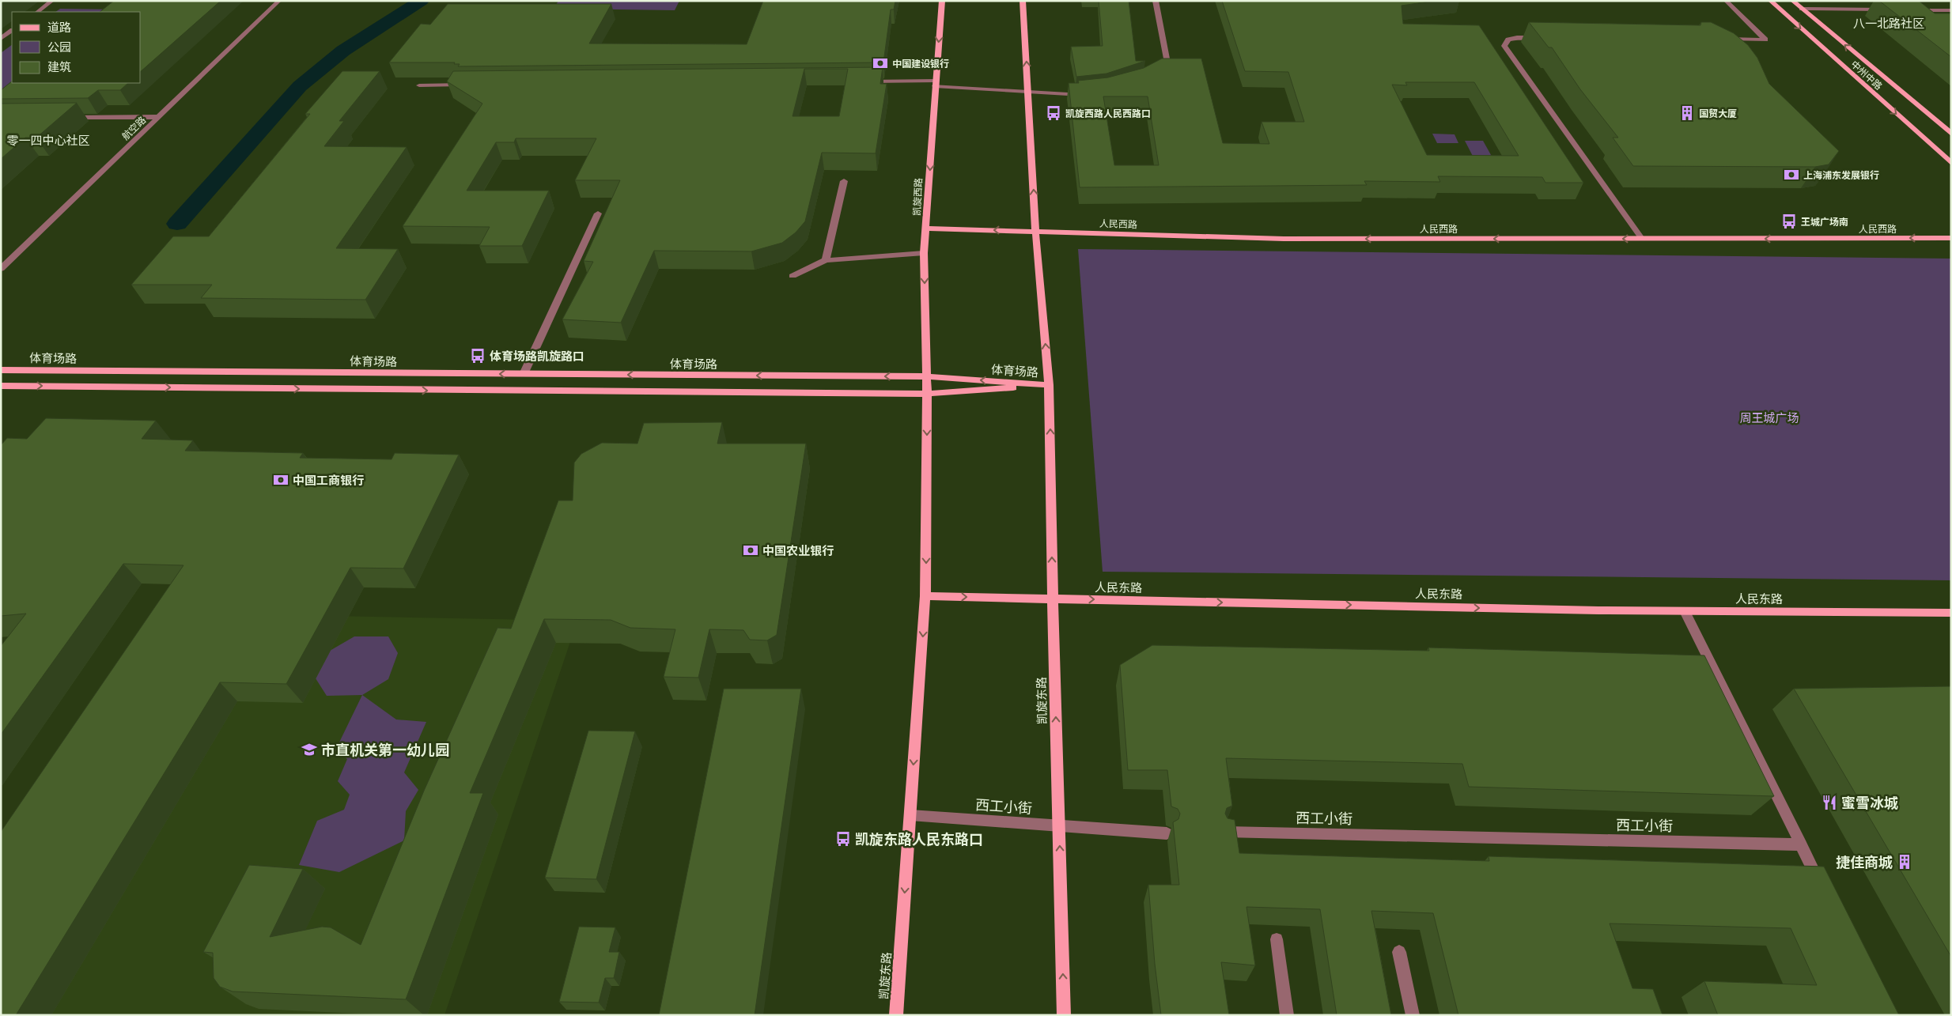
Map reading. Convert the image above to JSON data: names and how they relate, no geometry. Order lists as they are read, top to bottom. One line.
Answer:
{"streets":{"main road":["中州中路","凯旋西路","人民西路","体育场路","人民东路","凯旋东路"],"street":["航空路","西工小街"]},"crossings":[["凯旋西路","人民西路"],["凯旋西路","体育场路"],["凯旋西路","凯旋东路"],["体育场路","凯旋东路"],["人民东路","凯旋东路"],["凯旋东路","西工小街"]],"one_way":["凯旋西路","人民西路","人民东路"],"districts":["八一北路社区","零一四中心社区"],"parks":["周王城广场"],"places":{"bank":["中国建设银行","上海浦东发展银行","中国工商银行","中国农业银行"],"bus stop":["凯旋西路人民西路口","王城广场南","体育场路凯旋路口","凯旋东路人民东路口"],"building":["国贸大厦","捷佳商城"],"school or university":["市直机关第一幼儿园"],"restaurant":["蜜雪冰城"]},"legend":["道路","公园","建筑"]}
